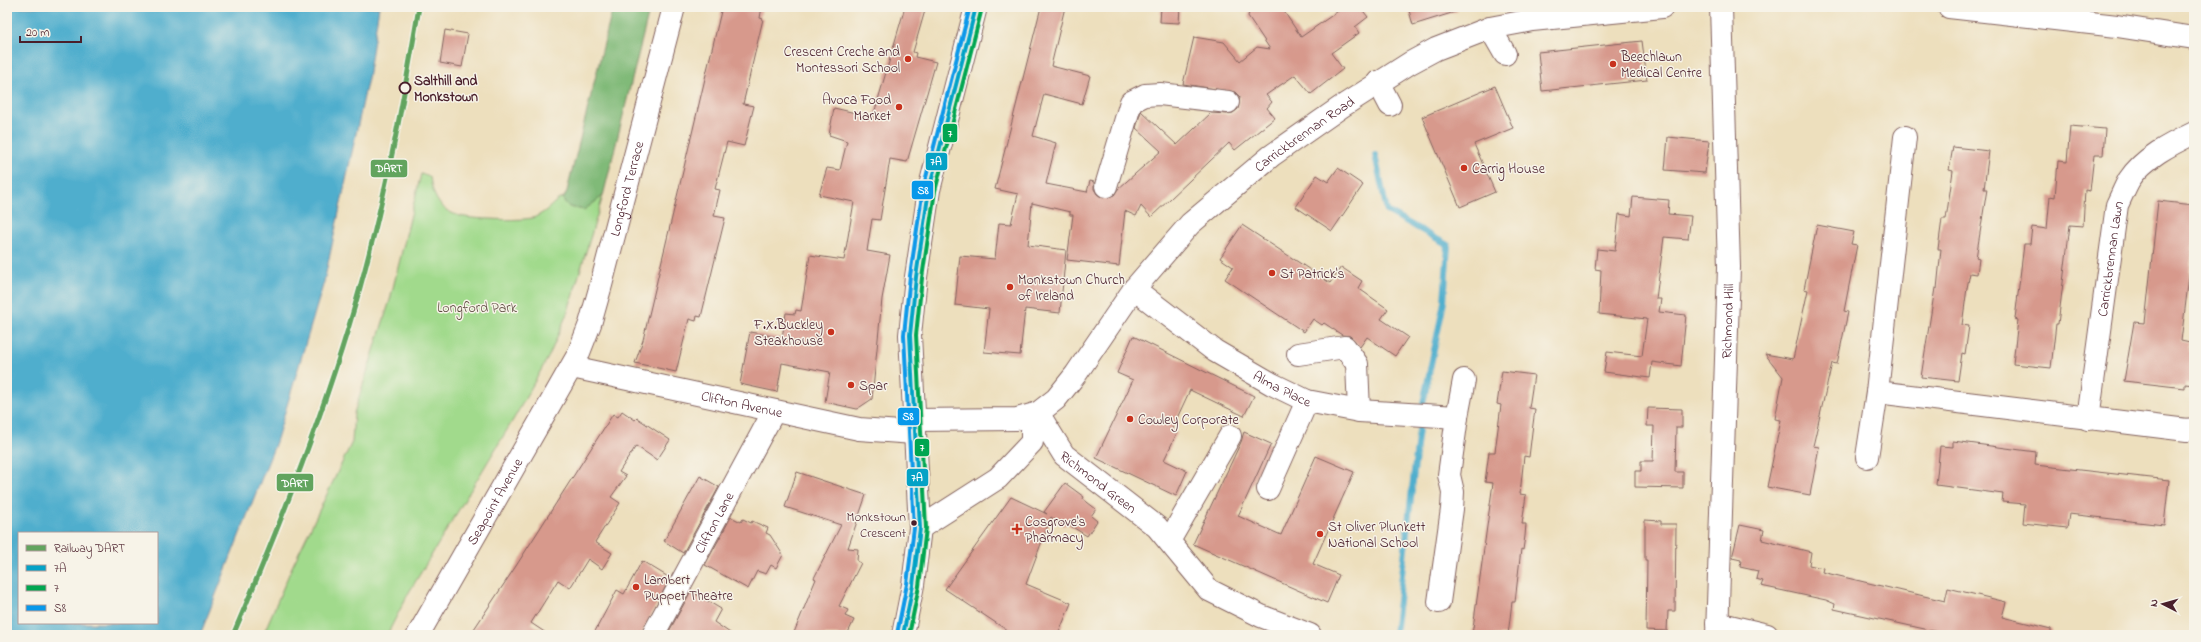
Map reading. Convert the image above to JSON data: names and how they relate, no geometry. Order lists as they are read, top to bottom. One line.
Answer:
{"streets":{"main road":["Carrickbrennan Road","Longford Terrace","Carrickbrennan Lawn","Richmond Hill","Alma Place","Clifton Avenue","Richmond Green","Seapoint Avenue","Clifton Lane"]},"crossings":[["Carrickbrennan Road","Alma Place"],["Carrickbrennan Road","Clifton Avenue"],["Carrickbrennan Road","Richmond Green"],["Longford Terrace","Clifton Avenue"],["Longford Terrace","Seapoint Avenue"],["Clifton Avenue","Seapoint Avenue"],["Clifton Avenue","Clifton Lane"]],"parks":["Longford Park"],"places":{"other":["Crescent Creche and Montessori School","Beechlawn Medical Centre","Salthill and Monkstown","Avoca Food Market","Carrig House","St Patrick's","Monkstown Church of Ireland","F.X.Buckley Steakhouse","Spar","Cowley Corporate","Monkstown Crescent","St Oliver Plunkett National School","Lambert Puppet Theatre"],"health":["Cosgrove's Pharmacy"]},"lines":["rail line DART","transit line 7A","transit line S8","transit line 7"],"legend":["Railway DART","7A","7","S8"],"scale_bar":"20 m","north":"left"}
